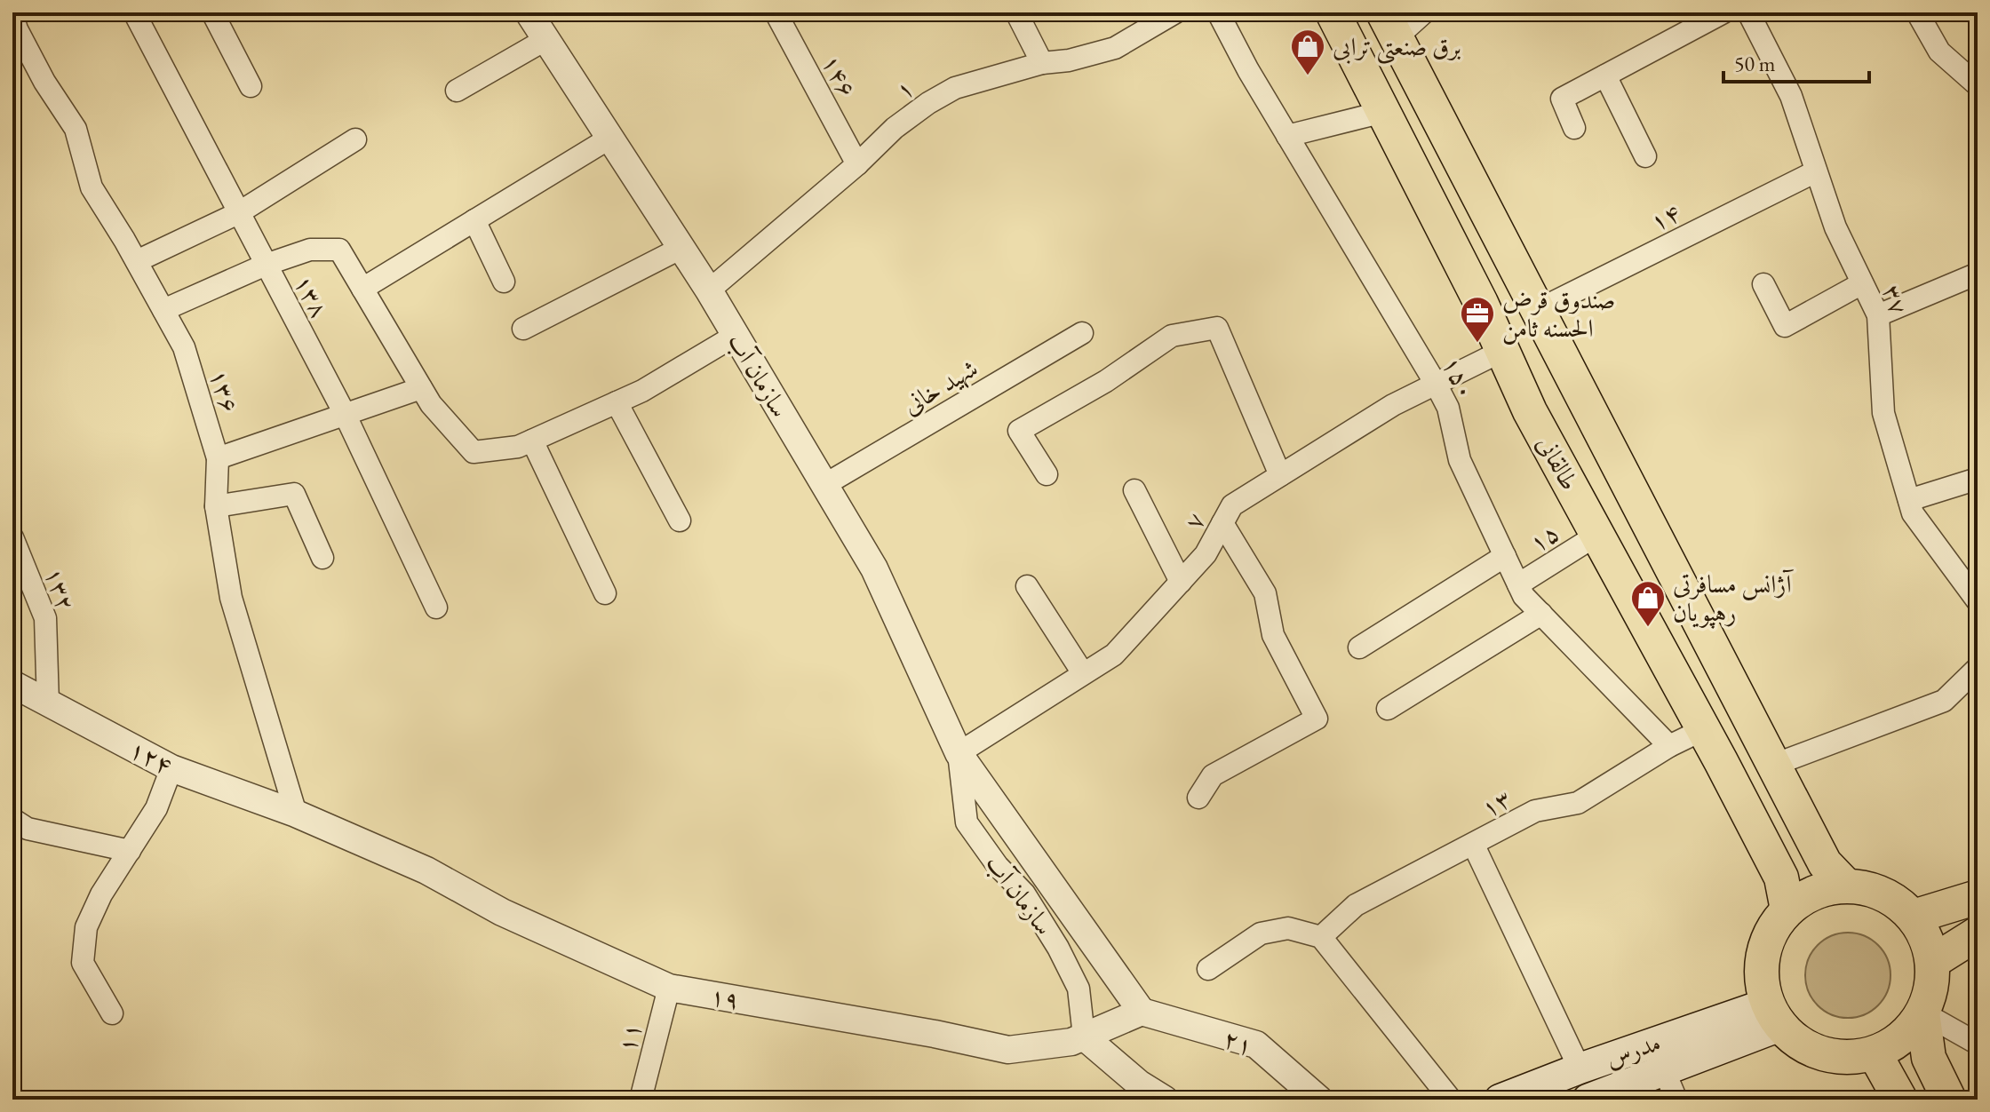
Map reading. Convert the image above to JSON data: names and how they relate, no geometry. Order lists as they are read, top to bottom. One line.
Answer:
{"streets":{"main road":["طالقانی","مدرس"],"street":["۱۴۶","۱","۱۴","۱۳۸","۳۷","سازمان آب","۱۵۰","شهید خانی","۱۳۶","۷","۱۵","۱۳۲","۱۲۴","۱۳","۱۹","۱۱","۲۱"]},"crossings":[["۱۴۶","۱"],["۱","سازمان آب"],["۱۴","۳۷"],["۱۴","طالقانی"],["سازمان آب","شهید خانی"],["سازمان آب","۷"],["سازمان آب","۱۹"],["سازمان آب","۲۱"],["۱۵۰","۷"],["۱۵۰","۱۵"],["۱۵۰","۱۳"],["۱۳۶","۱۲۴"],["۱۳۶","۱۹"],["طالقانی","۷"],["طالقانی","۱۵"],["طالقانی","۱۳"],["طالقانی","مدرس"],["۱۳۲","۱۲۴"],["۱۲۴","۱۹"],["۱۹","۱۱"],["۱۹","۲۱"]],"places":{"shop":["برق صنعتی ترابی","آژانس مسافرتی رهپویان"],"office":["صندوق قرض الحسنه ثامن"]},"scale_bar":"50 m"}
